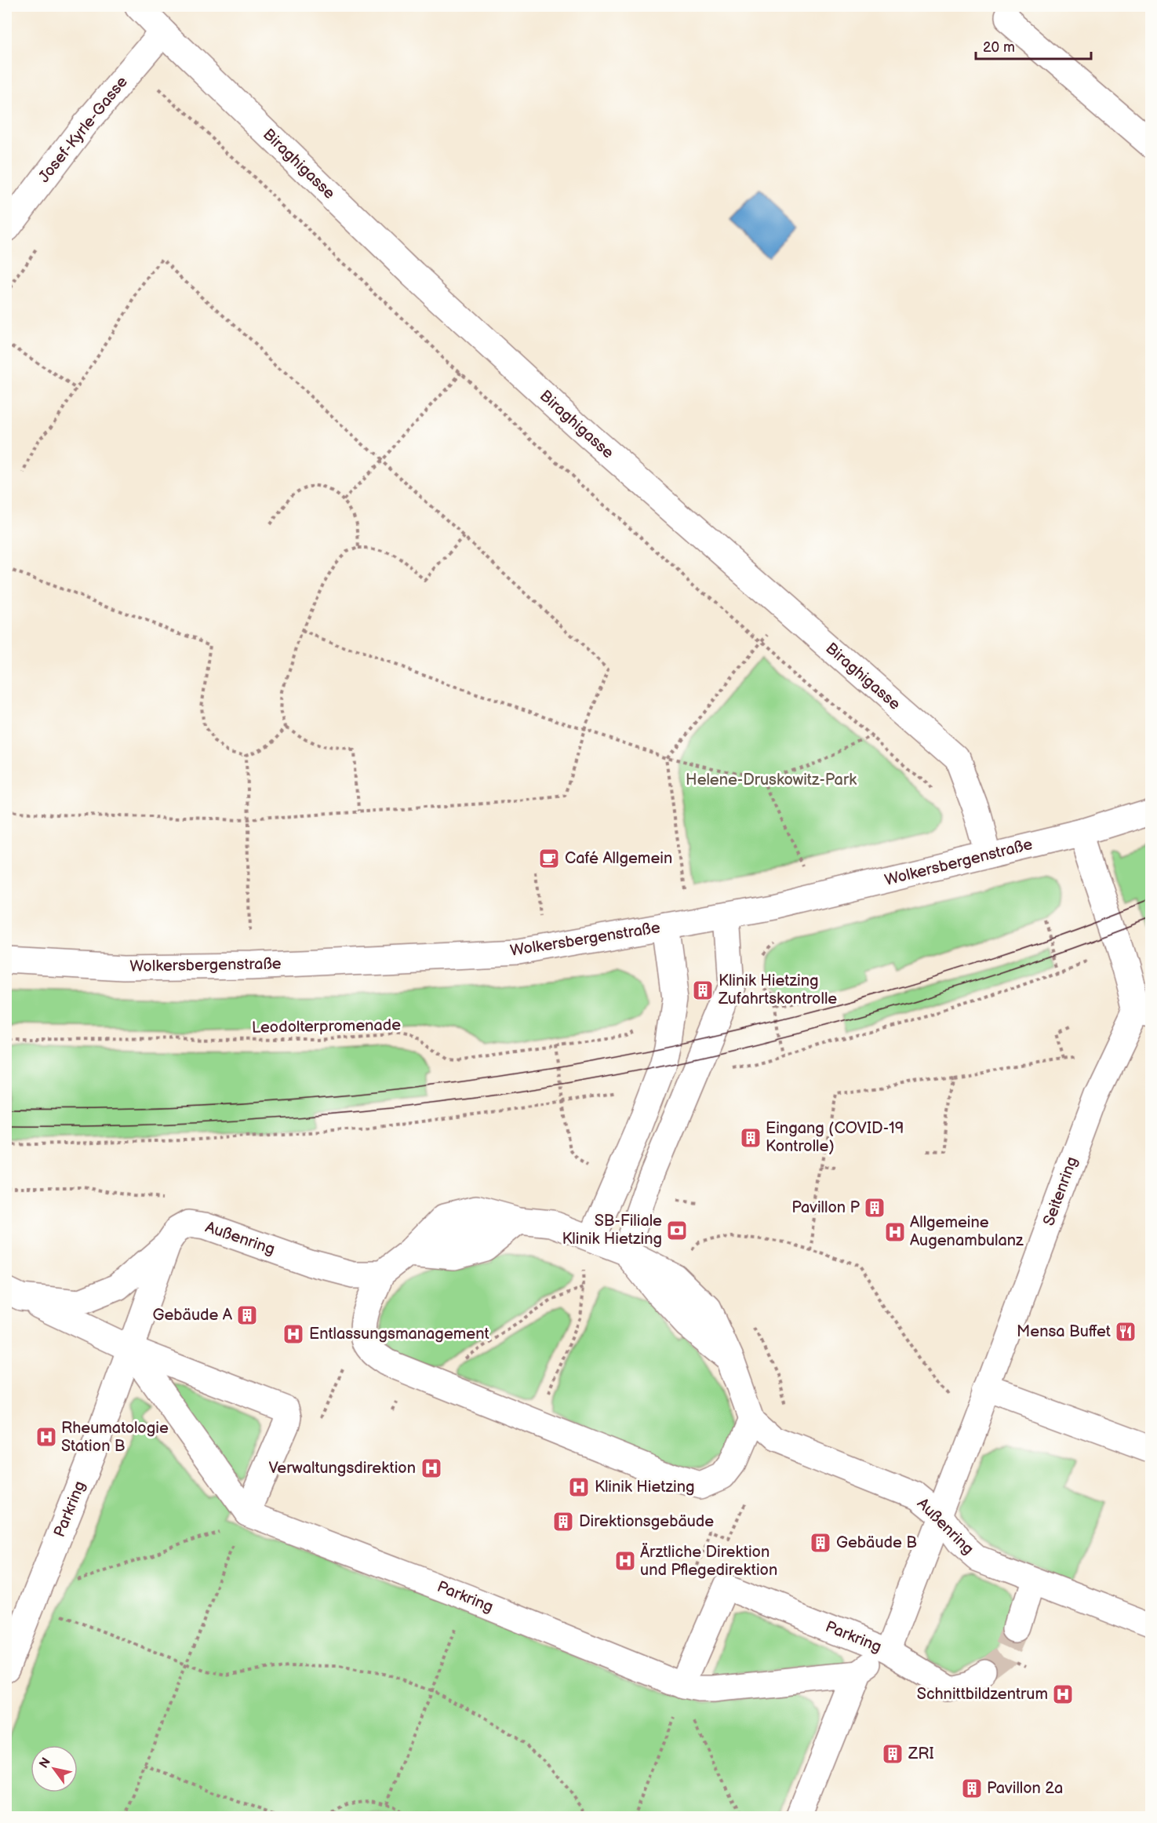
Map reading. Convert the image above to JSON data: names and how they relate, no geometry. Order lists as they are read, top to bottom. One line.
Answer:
{"streets":{"street":["Josef-Kyrle-Gasse","Biraghigasse","Wolkersbergenstraße","Seitenring","Außenring","Parkring"],"path":["Leodolterpromenade"]},"crossings":[["Josef-Kyrle-Gasse","Biraghigasse"],["Biraghigasse","Wolkersbergenstraße"],["Seitenring","Außenring"],["Seitenring","Parkring"],["Außenring","Parkring"]],"parks":["Helene-Druskowitz-Park"],"places":{"cafe":["Café Allgemein"],"building":["Klinik Hietzing Zufahrtskontrolle","Eingang (COVID-19 Kontrolle)","Pavillon P","Gebäude A","Direktionsgebäude","Gebäude B","ZRI","Pavillon 2a"],"bank":["SB-Filiale Klinik Hietzing"],"hospital":["Allgemeine Augenambulanz","Entlassungsmanagement","Rheumatologie Station B","Verwaltungsdirektion","Klinik Hietzing","Ärztliche Direktion und Pflegedirektion","Schnittbildzentrum"],"restaurant":["Mensa Buffet"]},"scale_bar":"20 m","north":"top left"}
